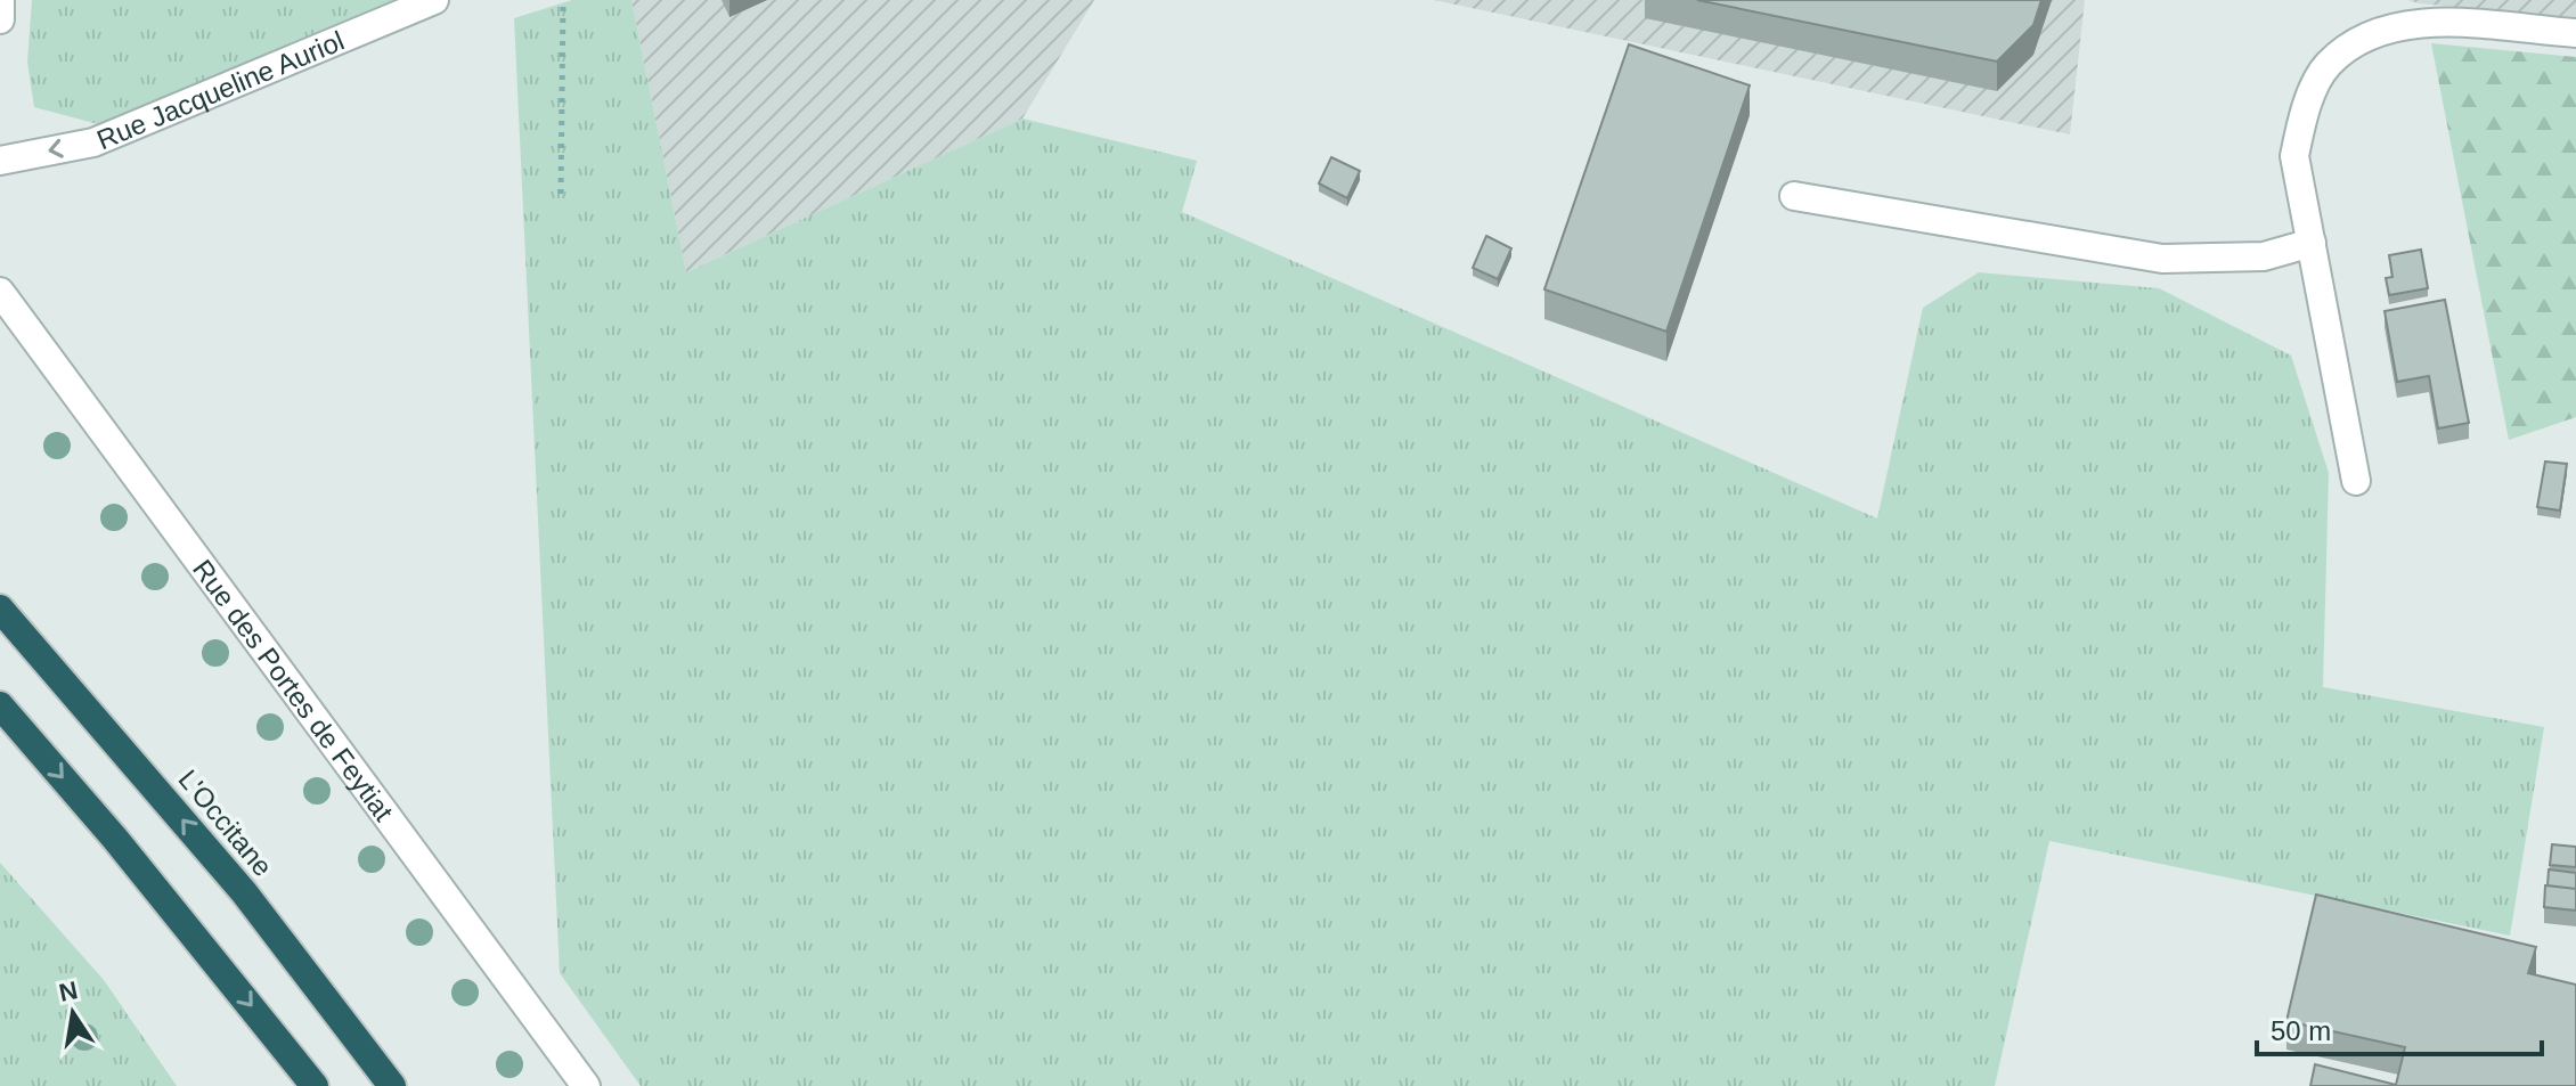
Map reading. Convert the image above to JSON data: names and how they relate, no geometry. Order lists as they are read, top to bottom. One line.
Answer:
{"streets":{"highway":["L'Occitane"],"street":["Rue Jacqueline Auriol","Rue des Portes de Feytiat"]},"one_way":["Rue Jacqueline Auriol"],"scale_bar":"50 m","north":"top"}
